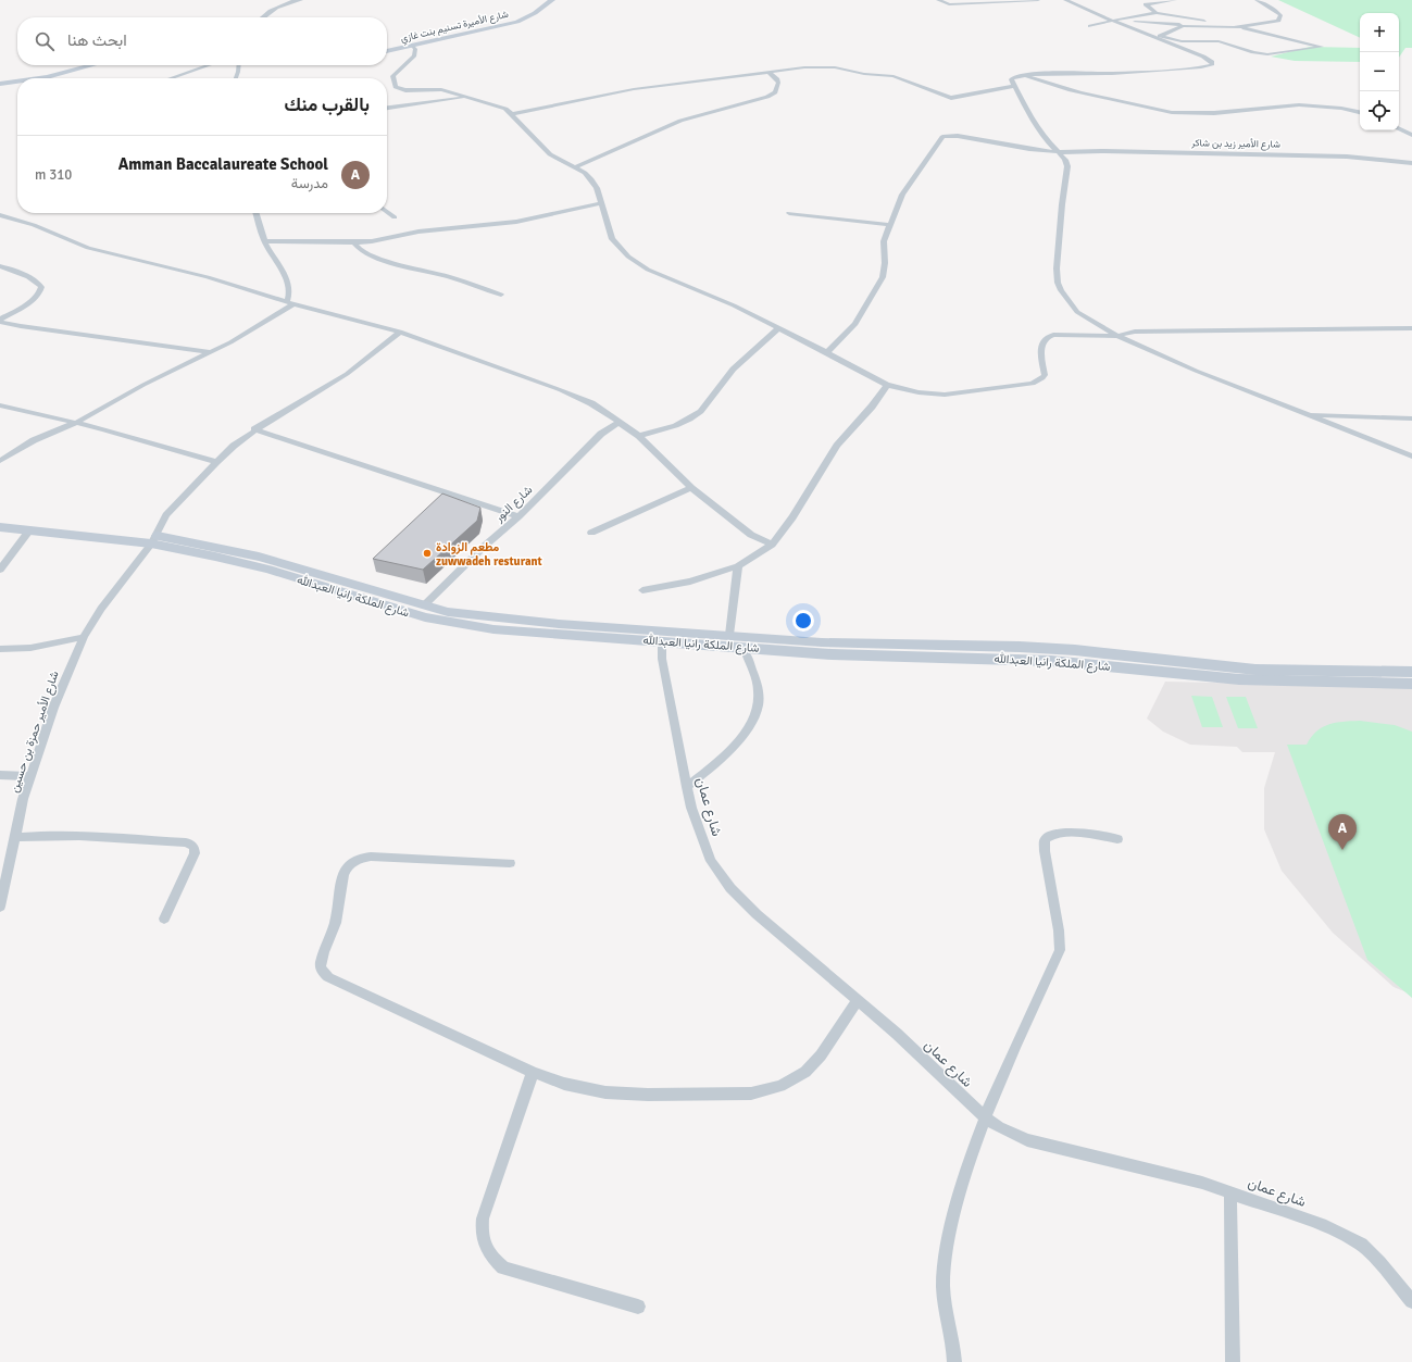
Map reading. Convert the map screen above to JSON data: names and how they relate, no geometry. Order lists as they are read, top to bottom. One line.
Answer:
{"streets":{"main road":["شارع الأميرة تسنيم بنت غازي","شارع الملكة رانيا العبدالله"],"street":["شارع الأمير زيد بن شاكر","شارع النور","شارع الأمير حمزة بن حسين","شارع عمان"]},"crossings":[["شارع النور","شارع الملكة رانيا العبدالله"],["شارع الملكة رانيا العبدالله","شارع الأمير حمزة بن حسين"],["شارع الملكة رانيا العبدالله","شارع عمان"]],"places":["مطعم الزوادة zuwwadeh resturant"],"page":{"map_buttons":["+","−"],"search":"ابحث هنا","heading":"بالقرب منك","list":[{"mark":"A","name":"Amman Baccalaureate School","note":"مدرسة","value":"310 m"}],"pins":"A"}}
